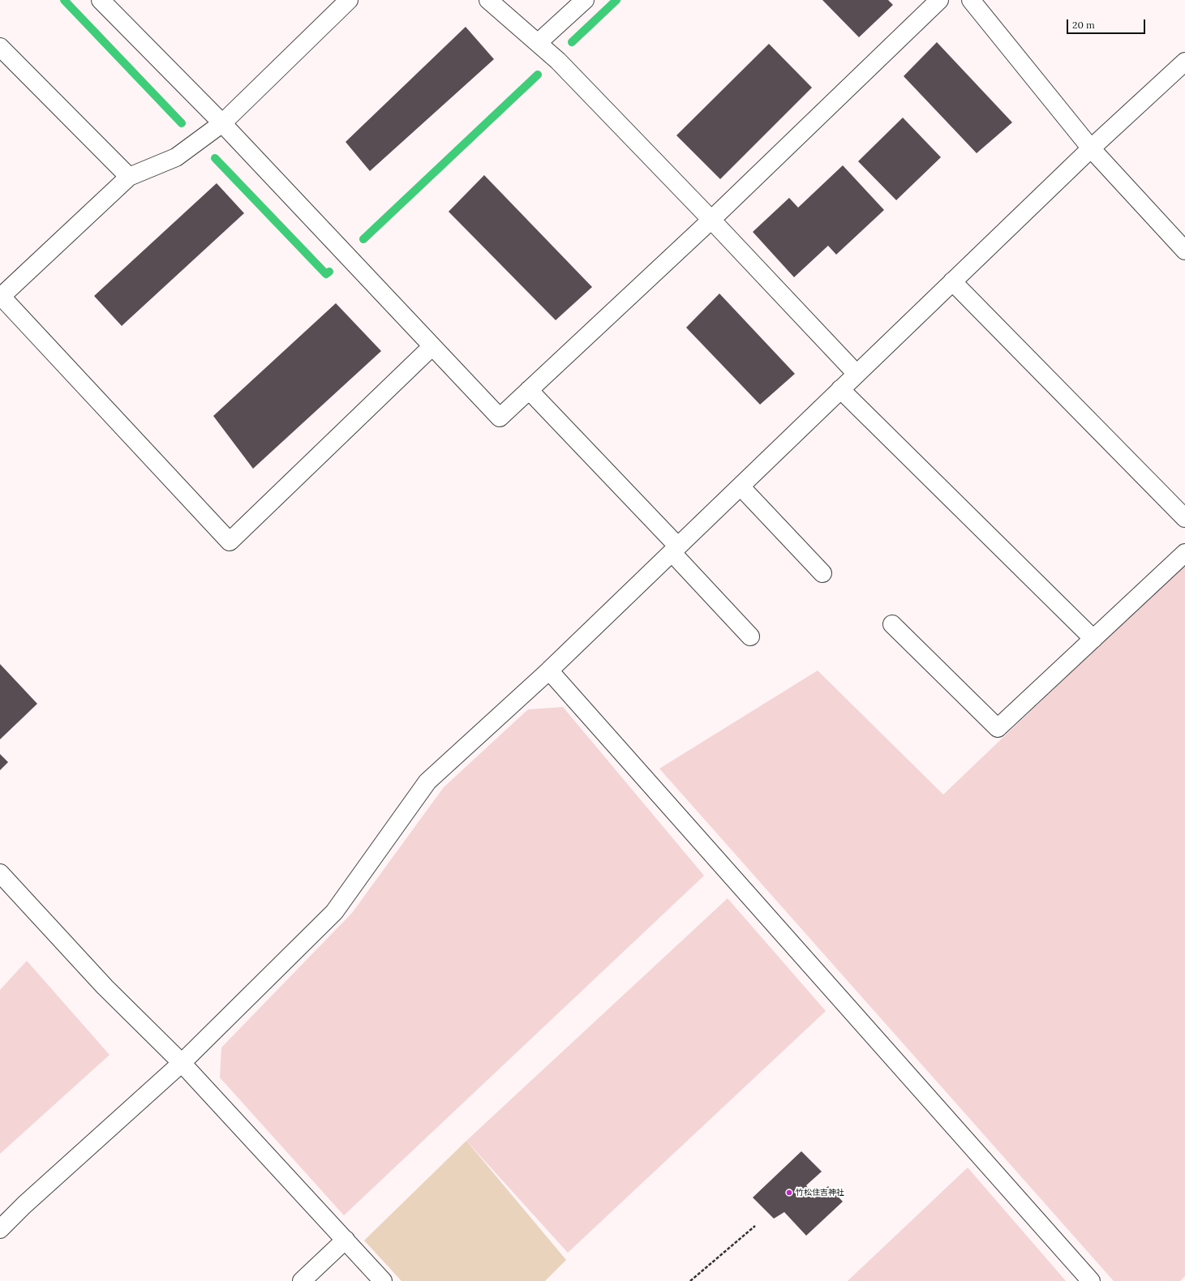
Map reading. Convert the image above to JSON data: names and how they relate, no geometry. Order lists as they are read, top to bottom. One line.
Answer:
{"places":["竹松住吉神社"],"scale_bar":"20 m"}
